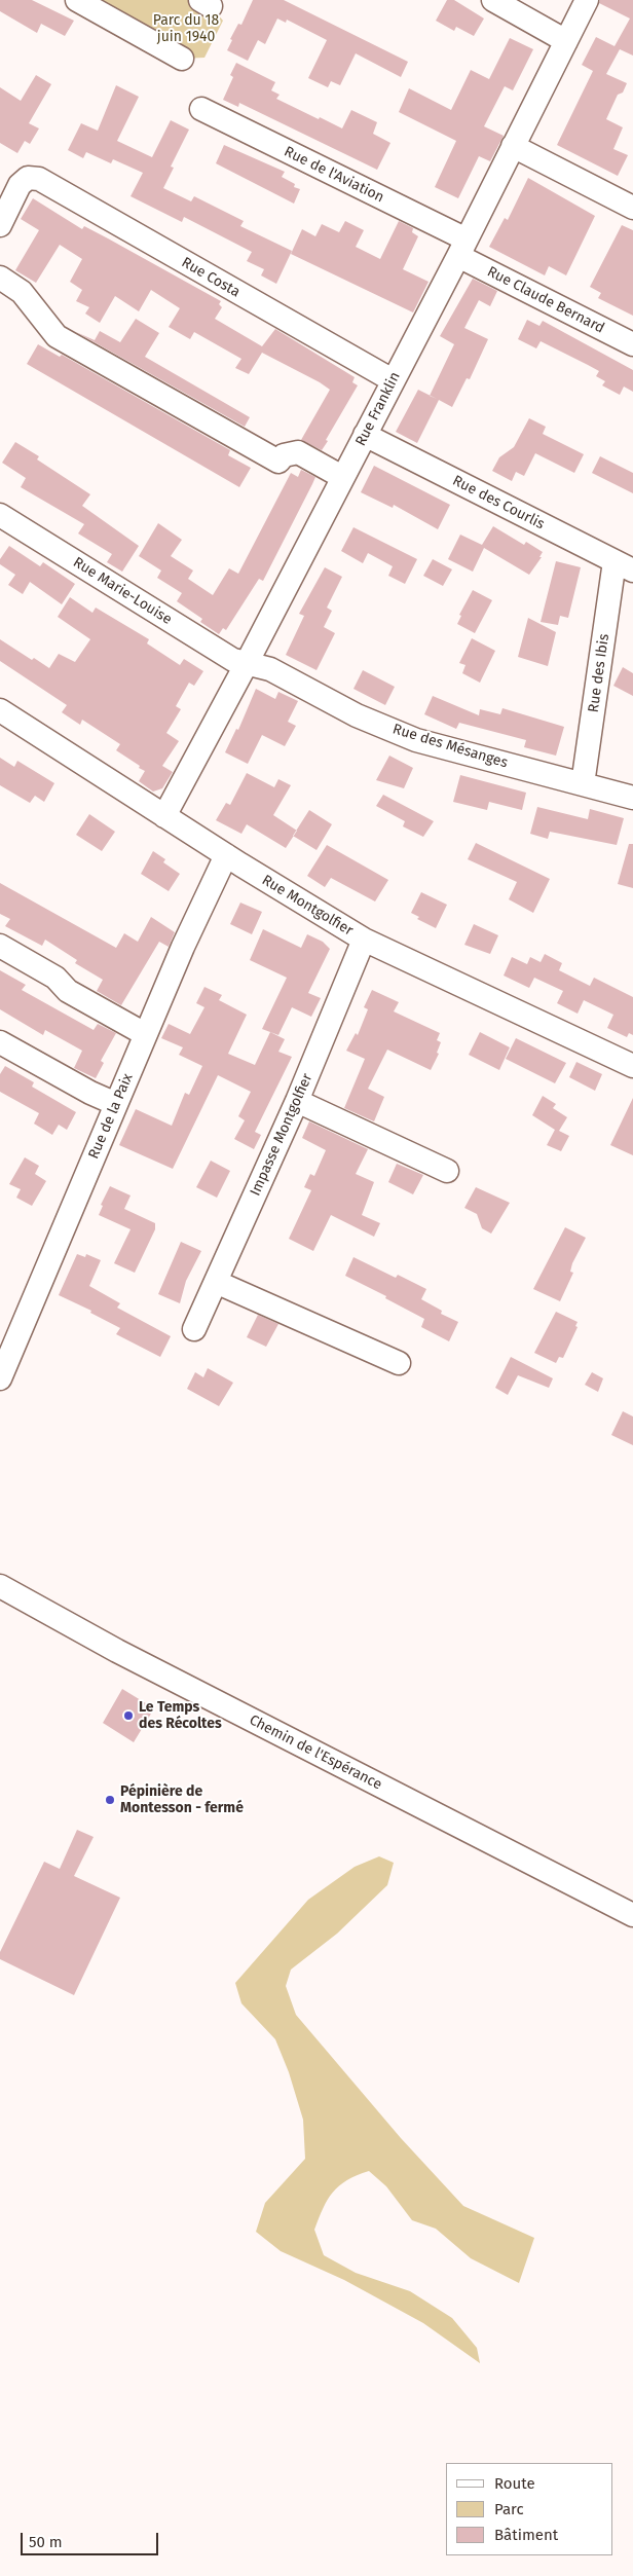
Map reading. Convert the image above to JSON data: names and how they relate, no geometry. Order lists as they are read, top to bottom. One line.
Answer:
{"streets":{"street":["Rue de l'Aviation","Rue Costa","Rue Claude Bernard","Rue Franklin","Rue des Courlis","Rue Marie-Louise","Rue des Ibis","Rue des Mésanges","Rue Montgolfier","Rue de la Paix","Impasse Montgolfier","Chemin de l'Espérance"]},"crossings":[["Rue de l'Aviation","Rue Claude Bernard"],["Rue de l'Aviation","Rue Franklin"],["Rue Costa","Rue Franklin"],["Rue Claude Bernard","Rue Franklin"],["Rue Franklin","Rue des Courlis"],["Rue Franklin","Rue Marie-Louise"],["Rue Franklin","Rue des Mésanges"],["Rue Franklin","Rue Montgolfier"],["Rue des Courlis","Rue des Ibis"],["Rue Marie-Louise","Rue des Mésanges"],["Rue des Ibis","Rue des Mésanges"],["Rue Montgolfier","Rue de la Paix"],["Rue Montgolfier","Impasse Montgolfier"]],"parks":["Parc du 18 juin 1940"],"places":["Le Temps des Récoltes","Pépinière de Montesson - fermé"],"legend":["Route","Parc","Bâtiment"],"scale_bar":"50 m"}
